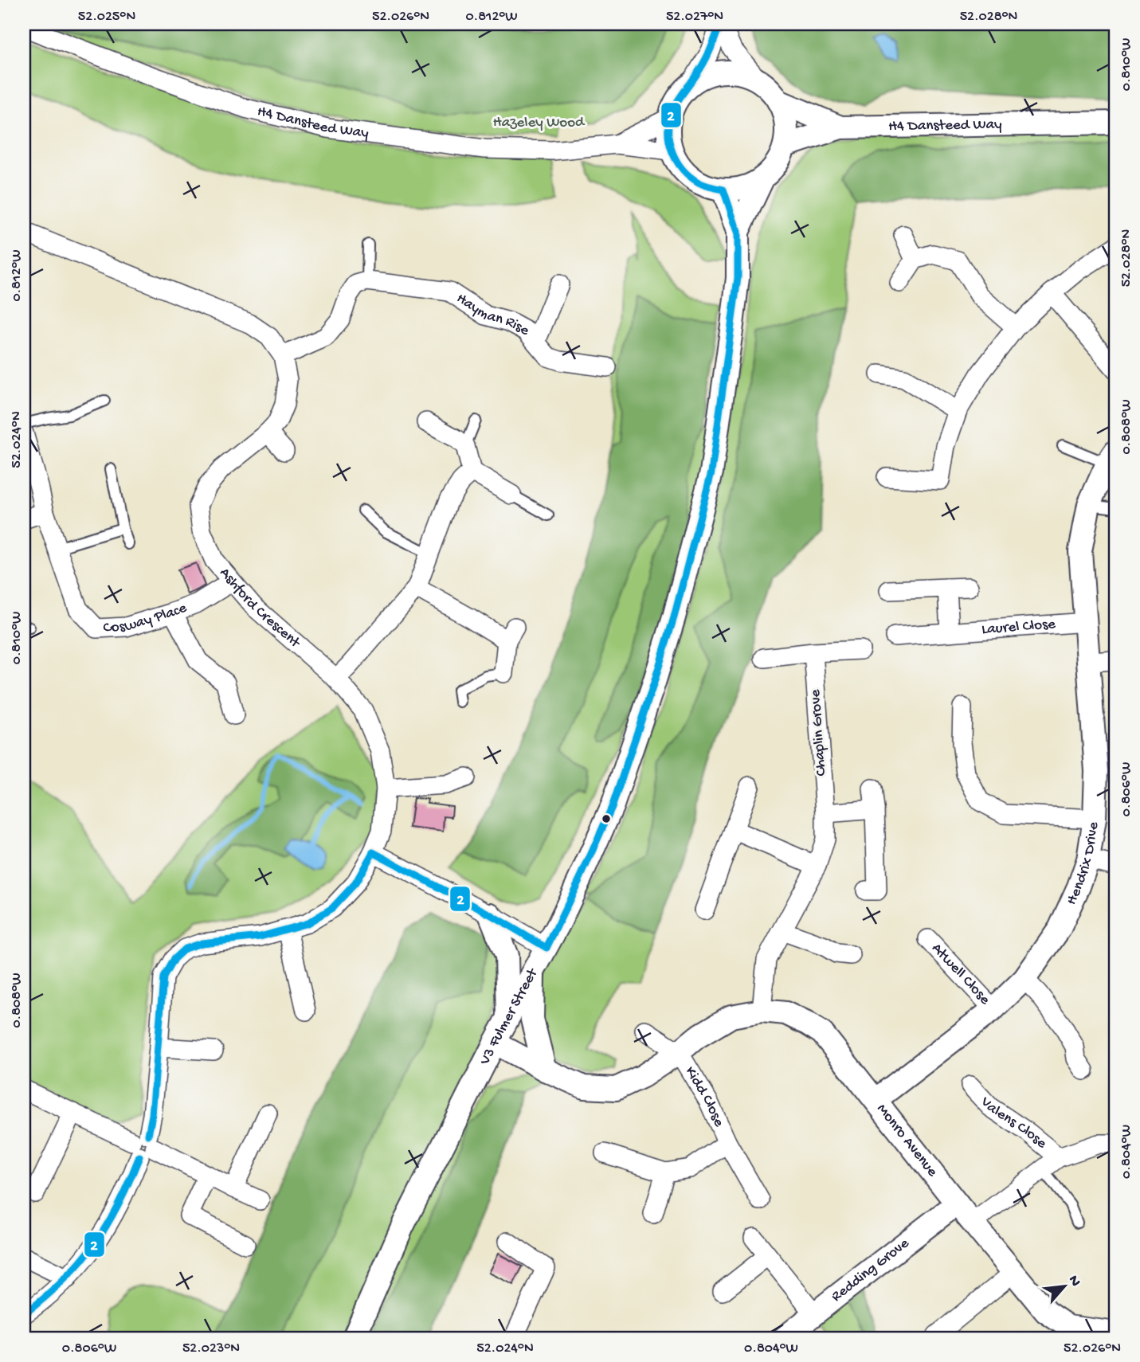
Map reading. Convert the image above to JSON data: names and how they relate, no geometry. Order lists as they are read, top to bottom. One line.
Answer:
{"streets":{"street":["H4 Dansteed Way","Hayman Rise","Ashford Crescent","Cosway Place","Laurel Close","Chaplin Grove","Hendrix Drive","Atwell Close","V3 Fulmer Street","Kidd Close","Valens Close","Monro Avenue","Redding Grove"]},"crossings":[["H4 Dansteed Way","V3 Fulmer Street"],["Ashford Crescent","Cosway Place"],["Laurel Close","Hendrix Drive"],["Chaplin Grove","Monro Avenue"],["Hendrix Drive","Atwell Close"],["Hendrix Drive","Monro Avenue"],["V3 Fulmer Street","Monro Avenue"],["Kidd Close","Monro Avenue"],["Valens Close","Monro Avenue"],["Monro Avenue","Redding Grove"]],"parks":["Hazeley Wood"],"lines":["transit line 2"],"north":"top right","coordinates":["52.025°N","52.026°N","0.812°W","52.027°N","52.028°N","0.810°W","0.808°W","52.024°N","0.806°W","0.804°W","52.023°N"]}
